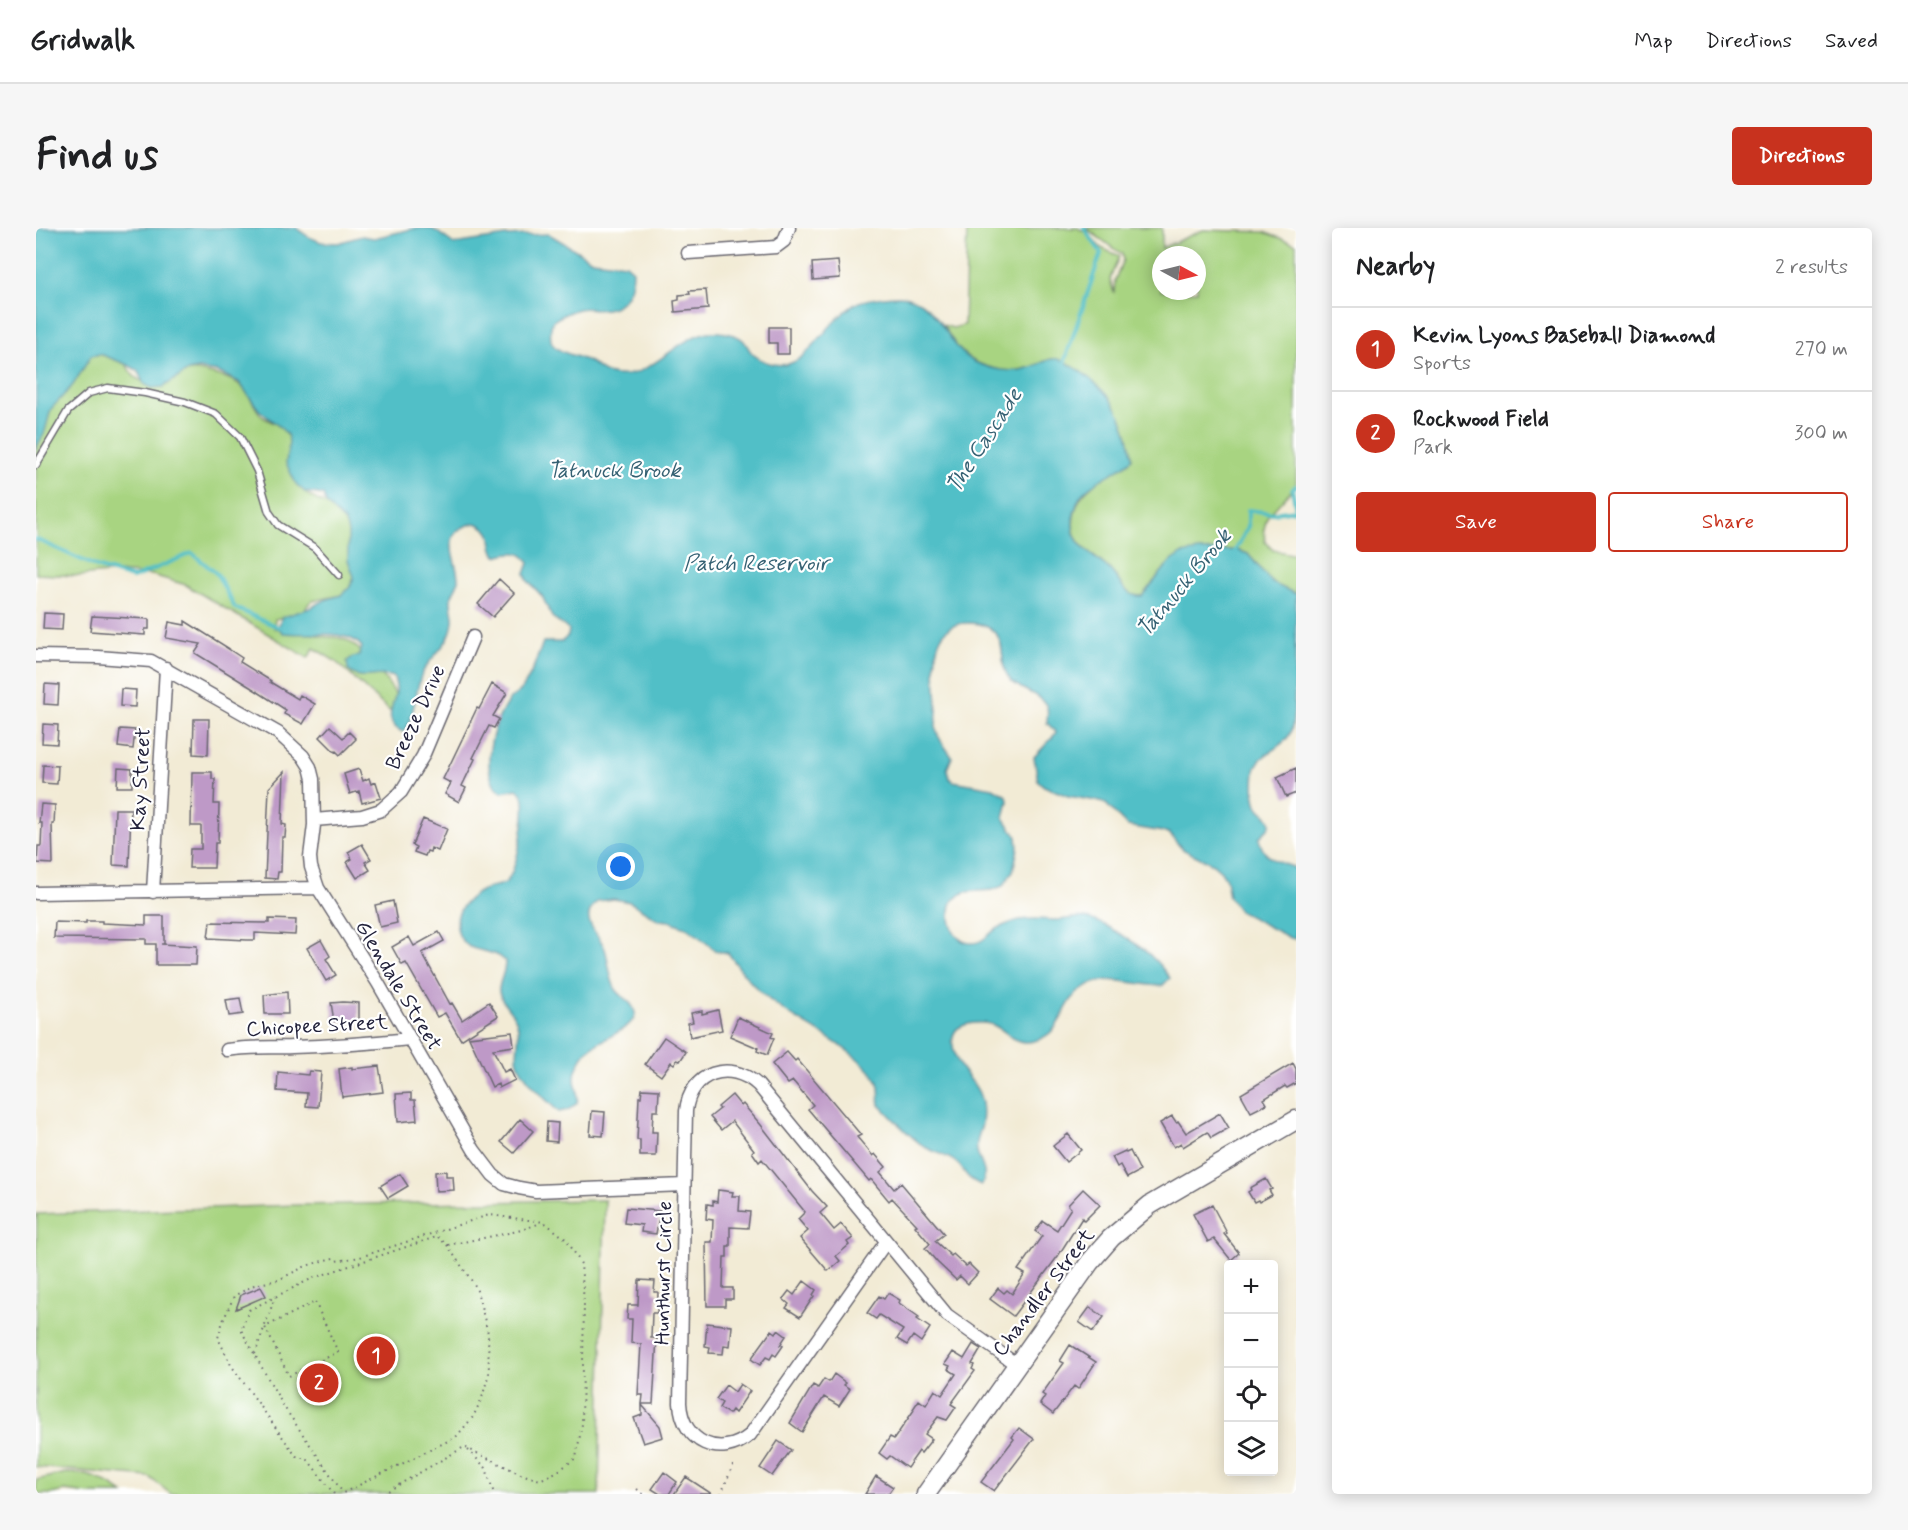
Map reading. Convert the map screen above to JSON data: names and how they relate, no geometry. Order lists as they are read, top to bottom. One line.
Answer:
{"streets":{"main road":["Chandler Street"],"street":["Breeze Drive","Kay Street","Glendale Street","Chicopee Street","Hunthurst Circle"]},"crossings":[["Breeze Drive","Glendale Street"],["Kay Street","Glendale Street"],["Glendale Street","Chicopee Street"],["Glendale Street","Hunthurst Circle"],["Hunthurst Circle","Chandler Street"]],"water":["The Cascade","Tatnuck Brook","Patch Reservoir"],"north":"right","page":{"header":"Gridwalk","nav":["Map","Directions","Saved"],"buttons":["Directions",["Save","Share"]],"title":"Find us","heading":["Nearby","2 results"],"list":[{"mark":"1","name":"Kevin Lyons Baseball Diamond","note":"Sports","value":"270 m"},{"mark":"2","name":"Rockwood Field","note":"Park","value":"300 m"}],"map_buttons":["+","−"],"pins":["1","2"]}}
